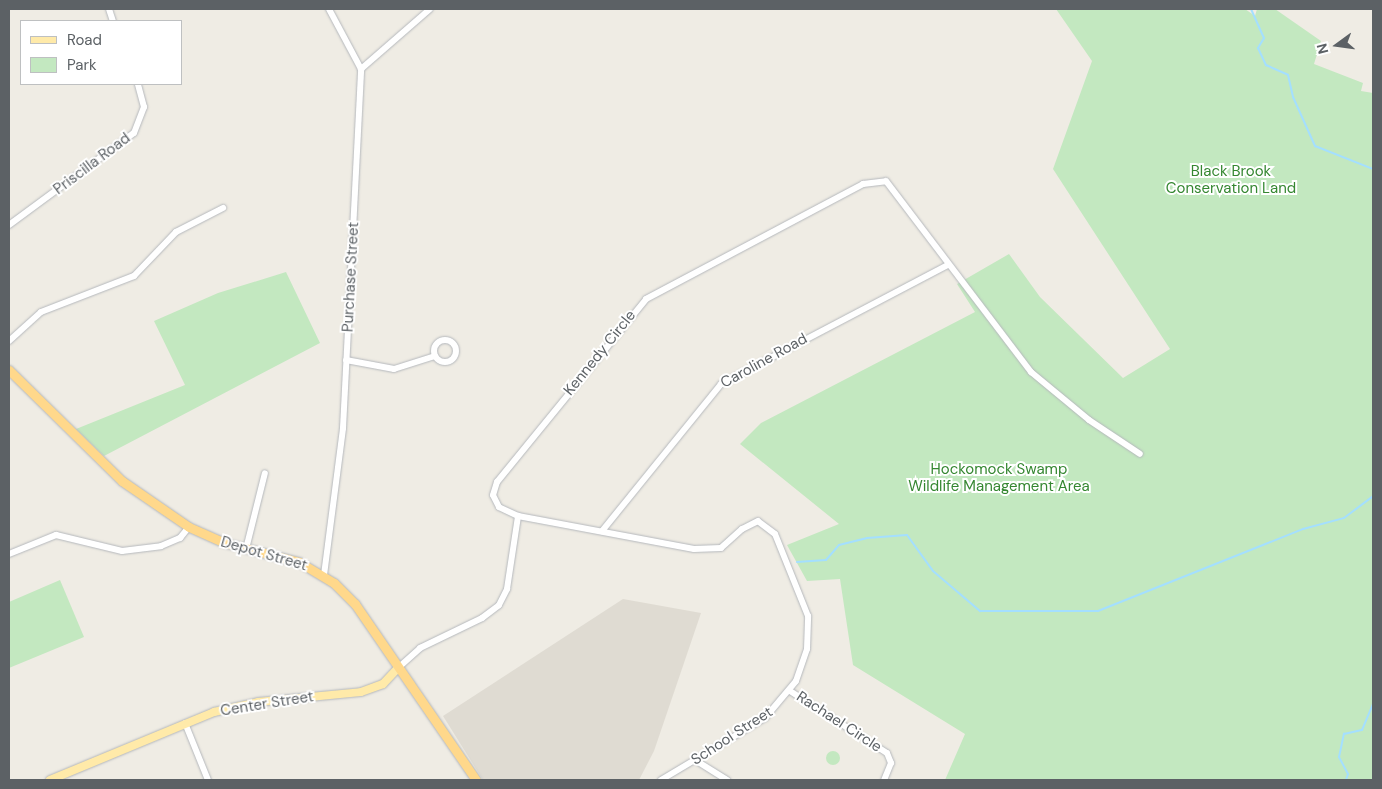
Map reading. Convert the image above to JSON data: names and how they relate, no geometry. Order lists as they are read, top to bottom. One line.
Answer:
{"streets":{"highway":["Depot Street"],"main road":["Center Street"],"street":["Priscilla Road","Purchase Street","Kennedy Circle","Caroline Road","Rachael Circle","School Street"]},"crossings":[["Purchase Street","Depot Street"],["Kennedy Circle","Caroline Road"],["Kennedy Circle","School Street"],["Depot Street","Center Street"],["Rachael Circle","School Street"]],"parks":["Black Brook Conservation Land","Hockomock Swamp Wildlife Management Area"],"legend":["Road","Park"],"north":"left"}
